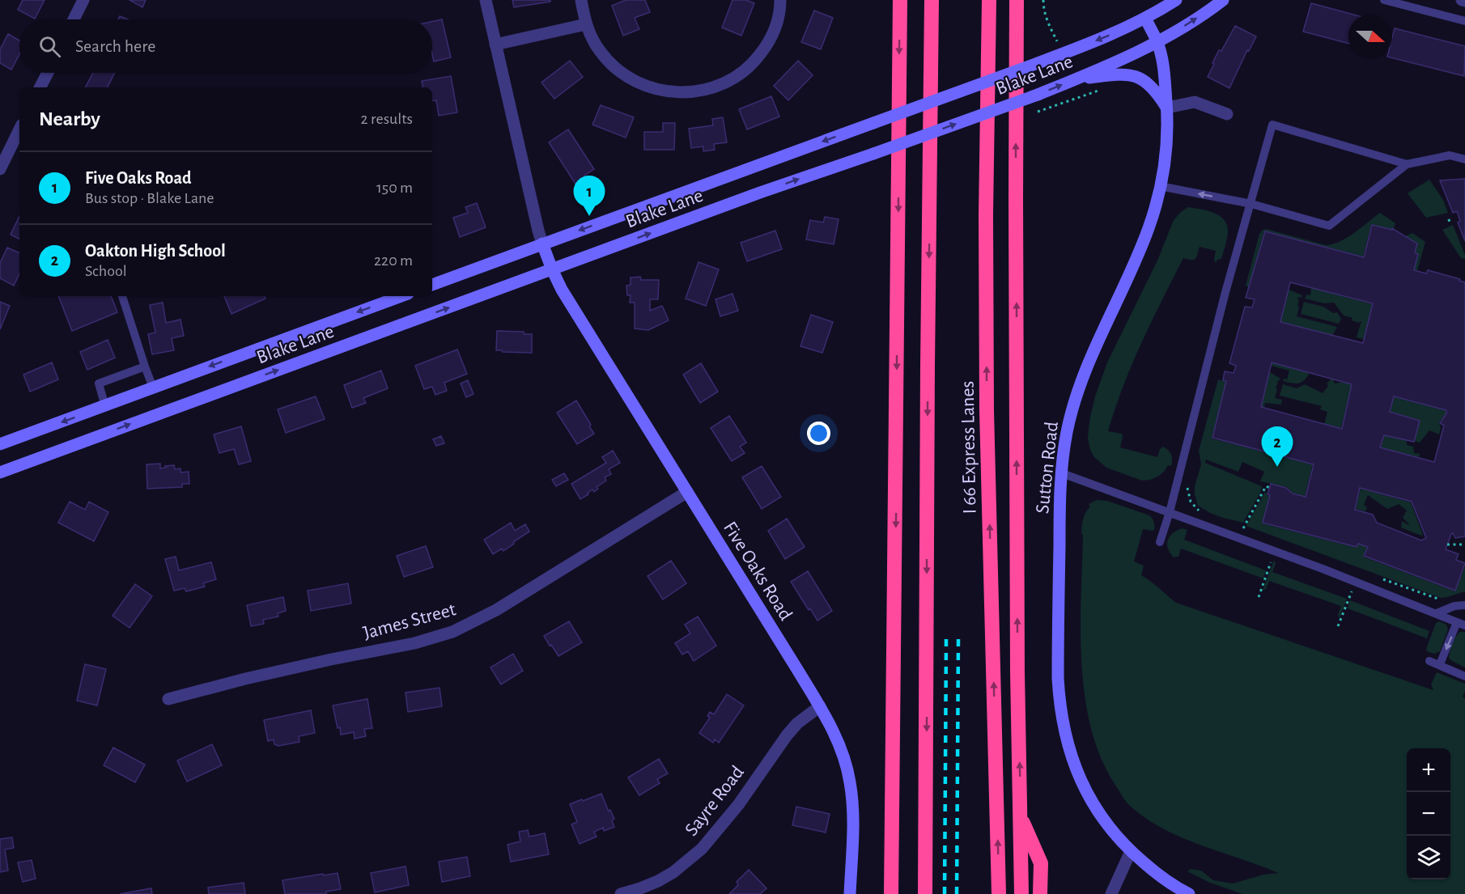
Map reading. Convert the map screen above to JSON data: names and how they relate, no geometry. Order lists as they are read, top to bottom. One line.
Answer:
{"streets":{"highway":["I 66 Express Lanes"],"main road":["Blake Lane","Sutton Road","Five Oaks Road"],"street":["James Street","Sayre Road"]},"crossings":[["Blake Lane","Sutton Road"],["Blake Lane","Five Oaks Road"],["Five Oaks Road","James Street"],["Five Oaks Road","Sayre Road"]],"north":"right","page":{"search":"Search here","heading":["Nearby","2 results"],"list":[{"mark":"1","name":"Five Oaks Road","note":"Bus stop · Blake Lane","value":"150 m"},{"mark":"2","name":"Oakton High School","note":"School","value":"220 m"}],"pins":["1","2"],"map_buttons":["+","−"]}}
